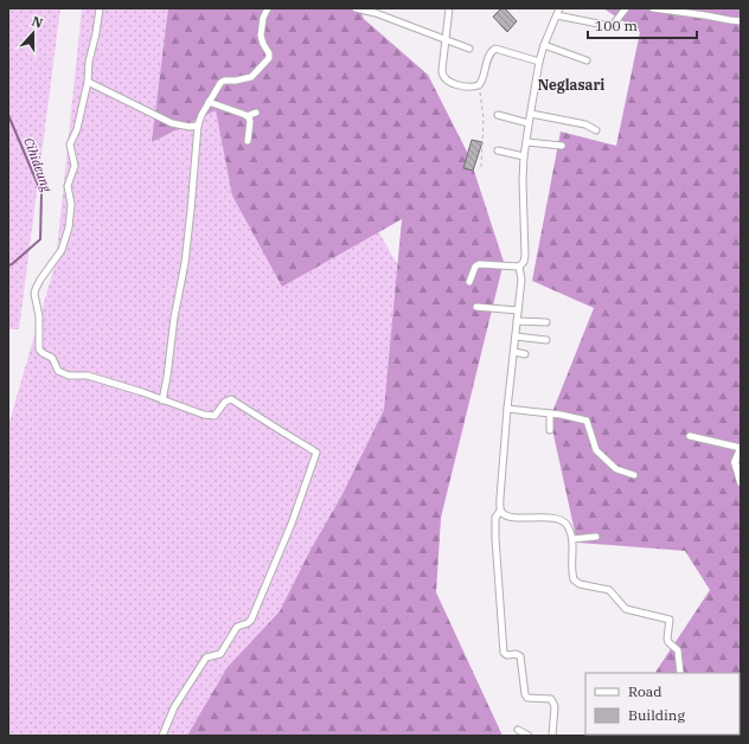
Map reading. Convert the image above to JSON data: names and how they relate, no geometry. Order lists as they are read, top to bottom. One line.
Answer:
{"districts":["Neglasari"],"water":["Cihideung"],"legend":["Road","Building"],"scale_bar":"100 m","north":"top"}
